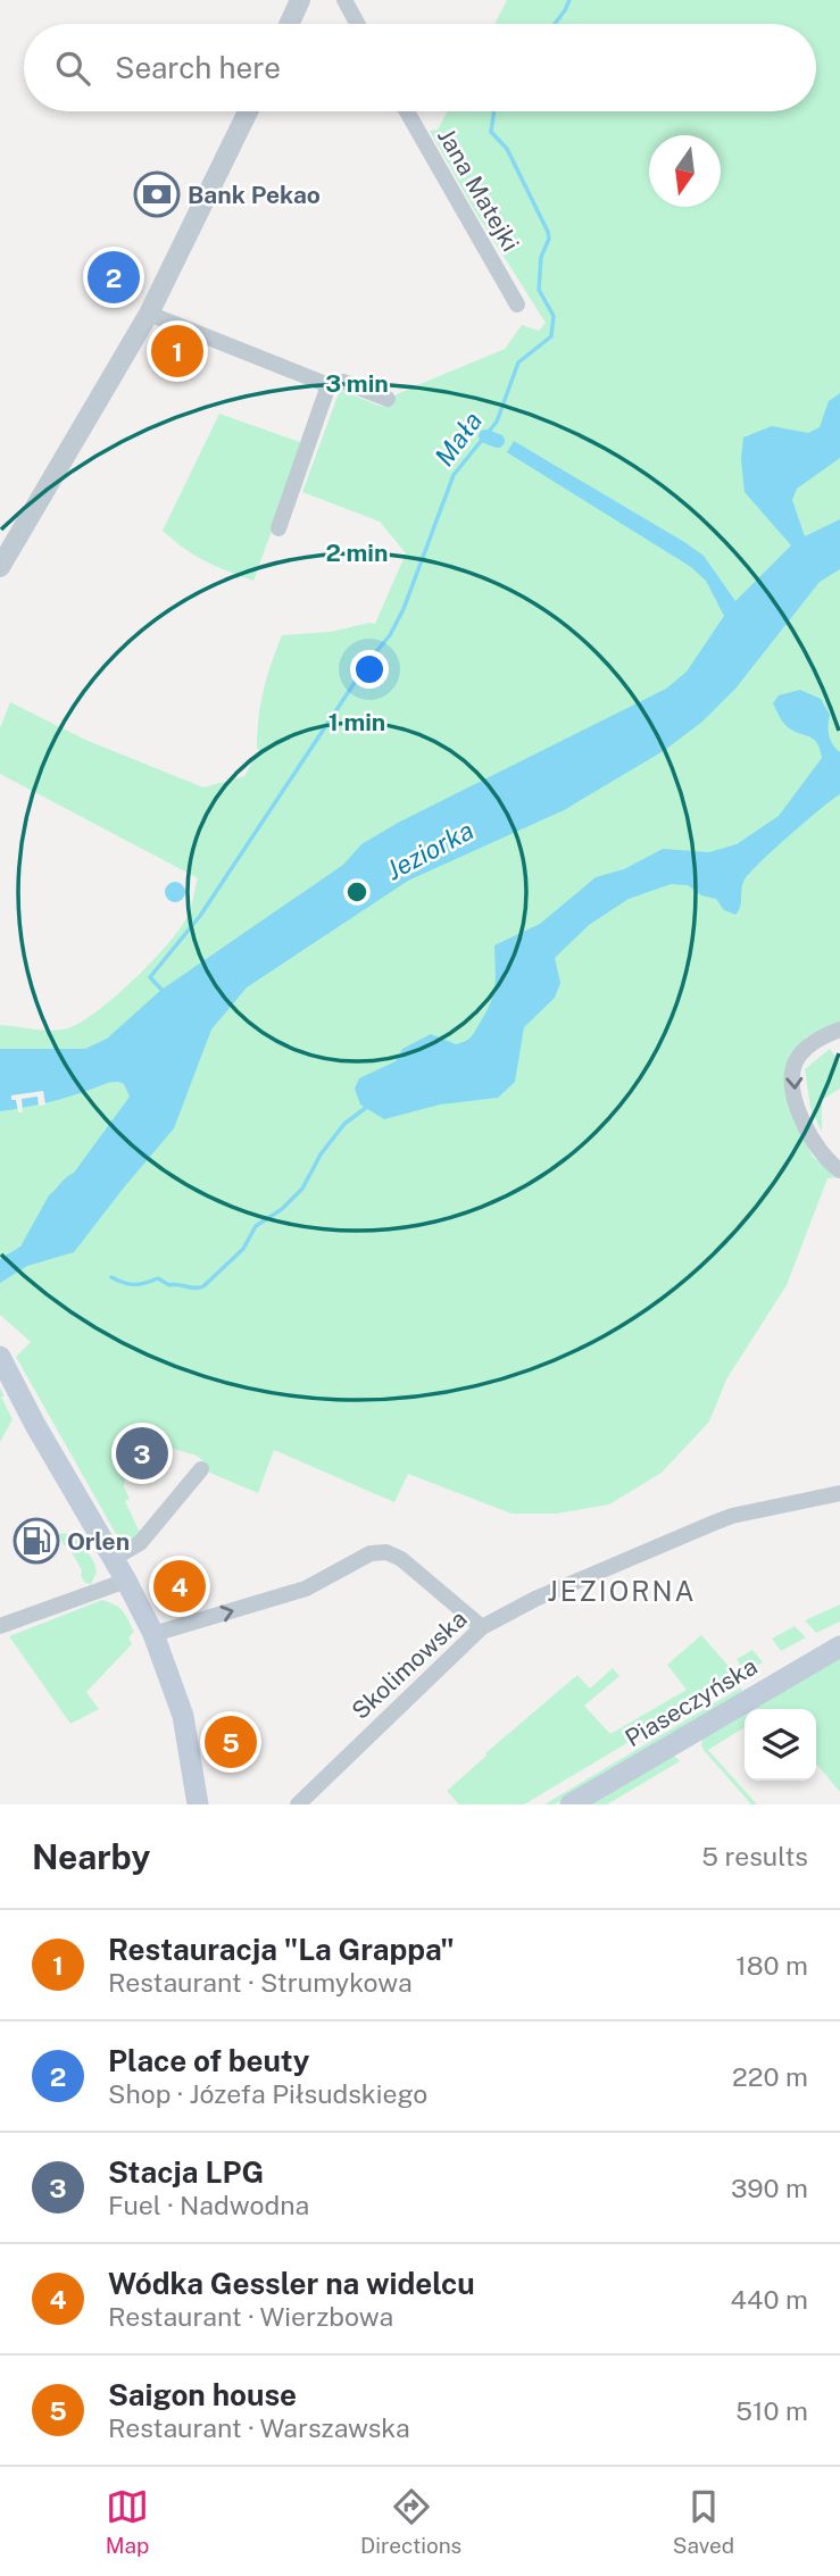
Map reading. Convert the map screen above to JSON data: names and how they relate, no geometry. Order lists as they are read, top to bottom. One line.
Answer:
{"streets":{"main road":["Piaseczyńska"],"street":["Jana Matejki","Skolimowska"]},"districts":["JEZIORNA"],"water":["Mała","Jeziorka"],"places":{"bank":["Bank Pekao"],"fuel station":["Orlen"]},"north":"bottom","page":{"search":"Search here","pins":["2","1","3","4","5"],"heading":["Nearby","5 results"],"list":[{"mark":"1","name":"Restauracja \"La Grappa\"","note":"Restaurant · Strumykowa","value":"180 m"},{"mark":"2","name":"Place of beuty","note":"Shop · Józefa Piłsudskiego","value":"220 m"},{"mark":"3","name":"Stacja LPG","note":"Fuel · Nadwodna","value":"390 m"},{"mark":"4","name":"Wódka Gessler na widelcu","note":"Restaurant · Wierzbowa","value":"440 m"},{"mark":"5","name":"Saigon house","note":"Restaurant · Warszawska","value":"510 m"}],"nav":["Map","Directions","Saved"]},"rings":["3 min","2 min","1 min"]}
